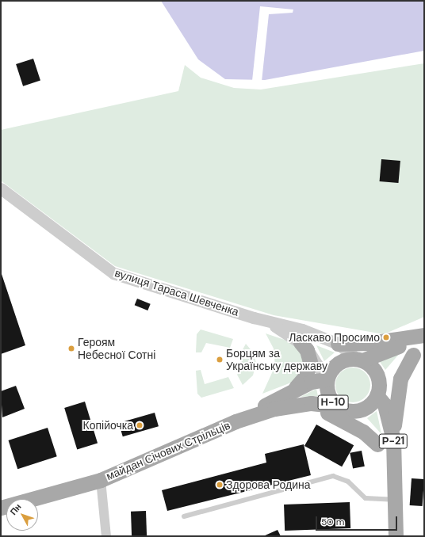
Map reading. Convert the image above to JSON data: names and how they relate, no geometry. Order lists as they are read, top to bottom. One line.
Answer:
{"streets":{"main road":["Н-10","Р-21","майдан Січових Стрільців"],"street":["вулиця Тараса Шевченка"]},"crossings":[["вулиця Тараса Шевченка","Н-10"],["вулиця Тараса Шевченка","Р-21"],["вулиця Тараса Шевченка","майдан Січових Стрільців"],["Н-10","Р-21"],["Н-10","майдан Січових Стрільців"],["Р-21","майдан Січових Стрільців"]],"places":["Ласкаво Просимо","Героям Небесної Сотні","Борцям за Українську державу","Копійочка","Здорова Родина"],"scale_bar":"50 m","north":"top left"}
